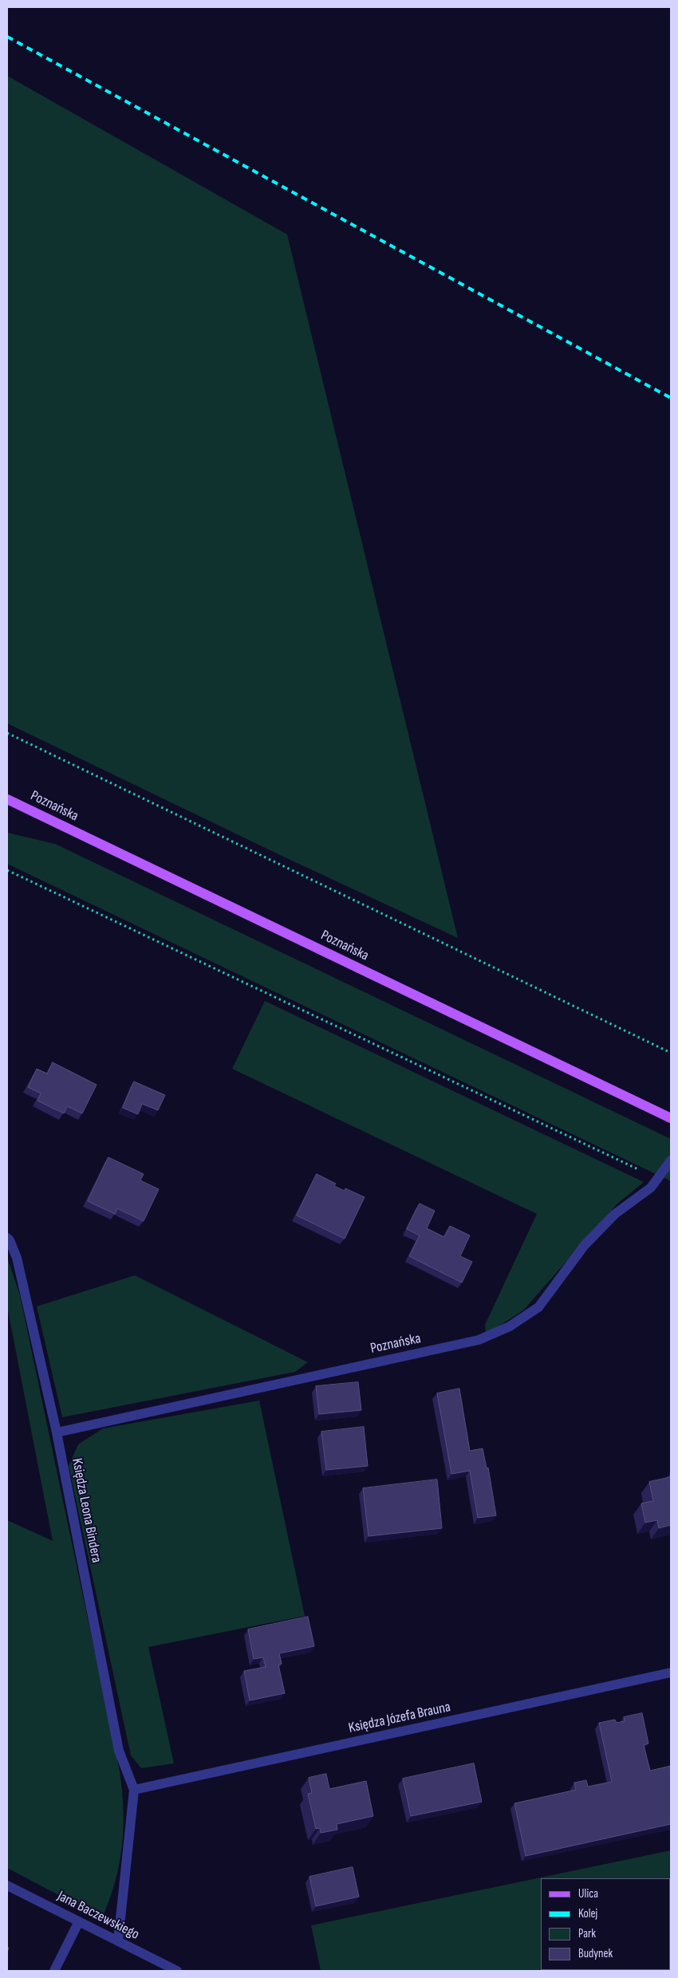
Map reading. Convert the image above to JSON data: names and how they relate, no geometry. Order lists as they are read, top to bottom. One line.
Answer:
{"streets":{"main road":["Poznańska"],"street":["Księdza Leona Bindera","Księdza Józefa Brauna","Jana Baczewskiego"]},"crossings":[["Poznańska","Księdza Leona Bindera"],["Księdza Leona Bindera","Księdza Józefa Brauna"]],"legend":["Ulica","Kolej","Park","Budynek"]}
